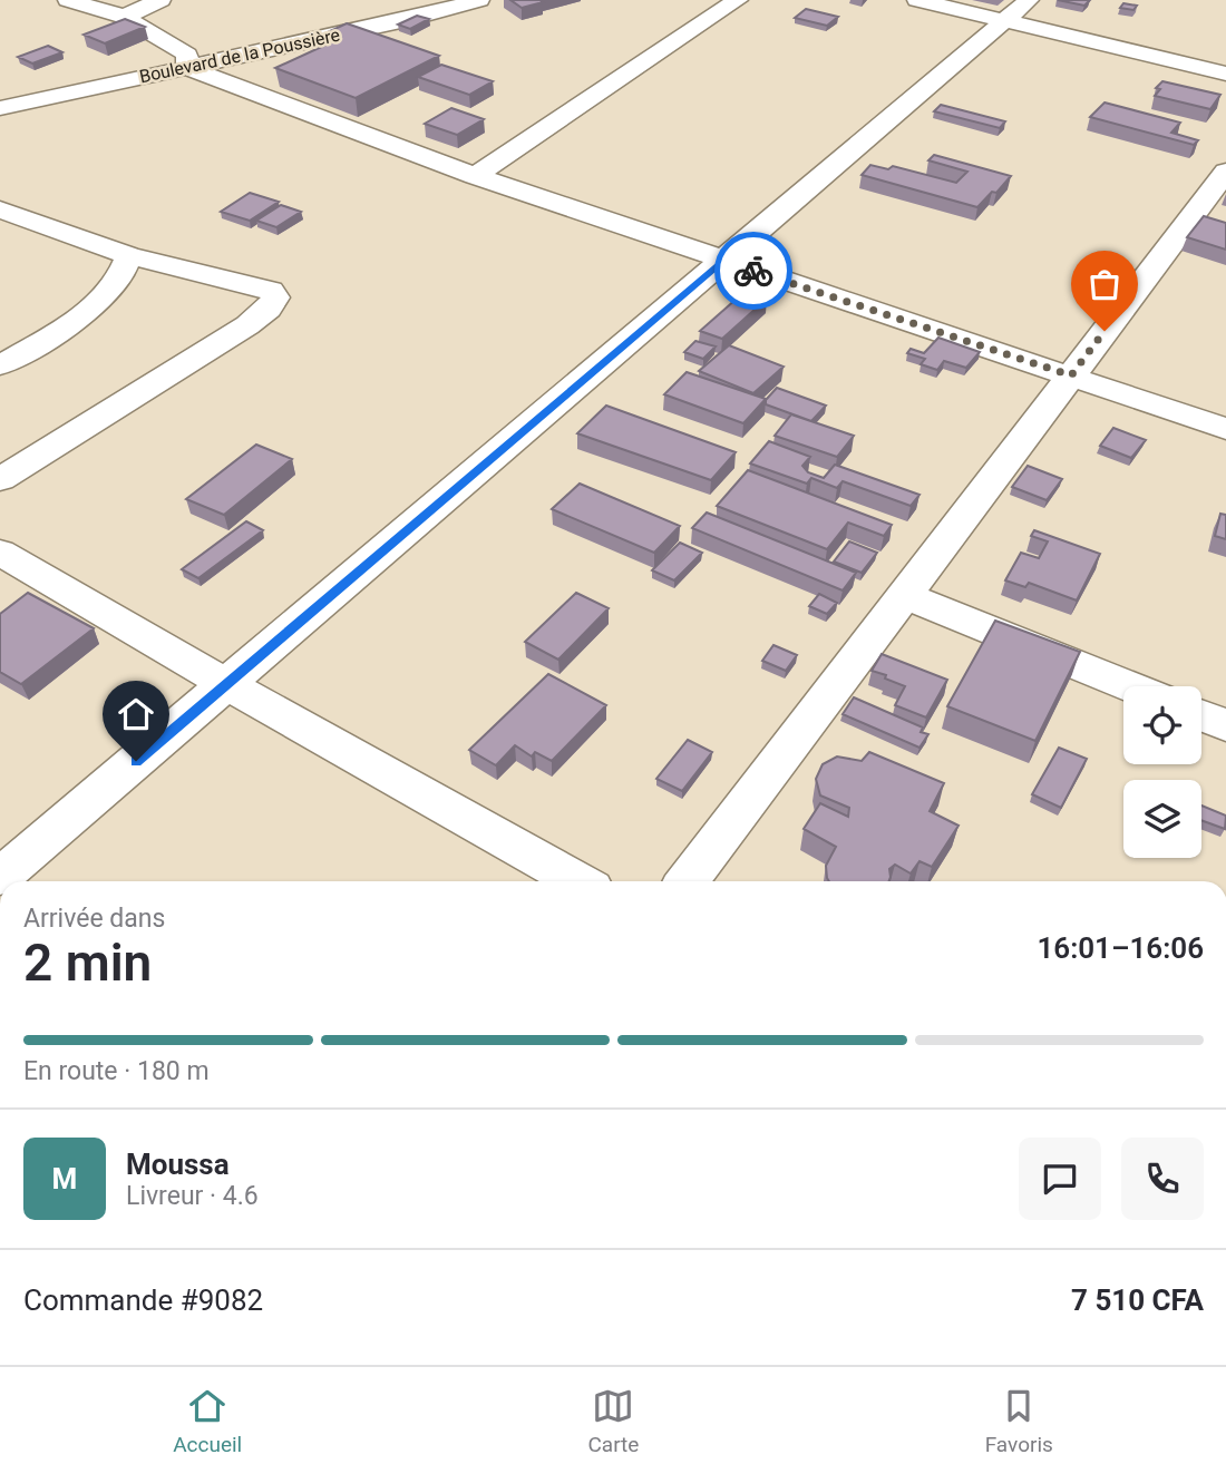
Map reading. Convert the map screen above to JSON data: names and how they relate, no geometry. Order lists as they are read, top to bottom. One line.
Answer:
{"streets":{"street":["Boulevard de la Poussière"]},"page":{"heading":["2 min","Arrivée dans","16:01–16:06"],"panel":["Moussa","Livreur · 4.6","Commande #9082","7 510 CFA"],"bar":"En route · 180 m","round":"M","tabs":["Accueil","Carte","Favoris"]}}
